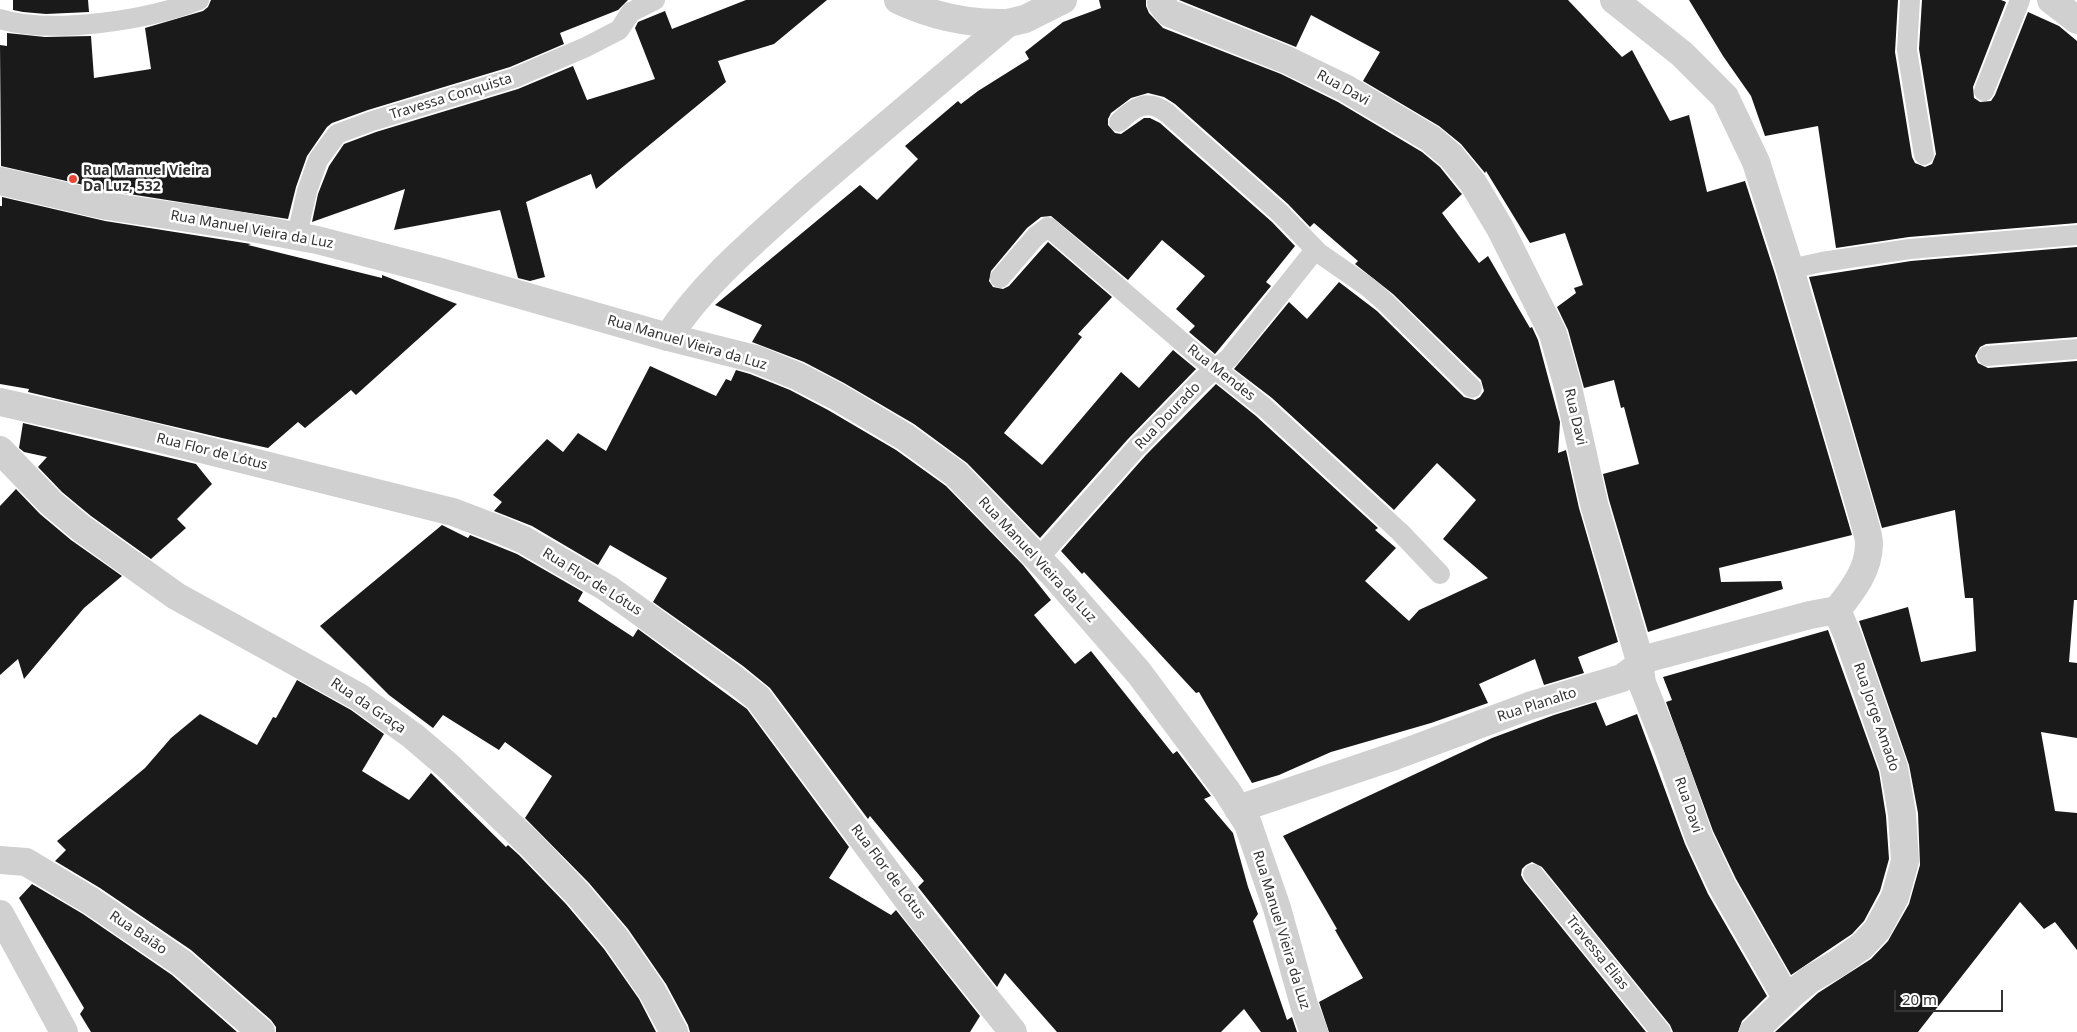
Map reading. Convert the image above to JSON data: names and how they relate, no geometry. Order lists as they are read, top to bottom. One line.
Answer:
{"streets":{"street":["Rua Davi","Rua Manuel Vieira da Luz","Rua Flor de Lótus","Rua Planalto","Rua da Graça","Rua Jorge Amado","Rua Baião"],"lane":["Travessa Conquista","Rua Mendes","Rua Dourado","Travessa Elias"]},"crossings":[["Rua Davi","Rua Planalto"],["Rua Davi","Rua Jorge Amado"],["Travessa Conquista","Rua Manuel Vieira da Luz"],["Rua Manuel Vieira da Luz","Rua Dourado"],["Rua Manuel Vieira da Luz","Rua Planalto"],["Rua Mendes","Rua Dourado"],["Rua Planalto","Rua Jorge Amado"]],"places":["Rua Manuel Vieira Da Luz, 532"],"scale_bar":"20 m"}
